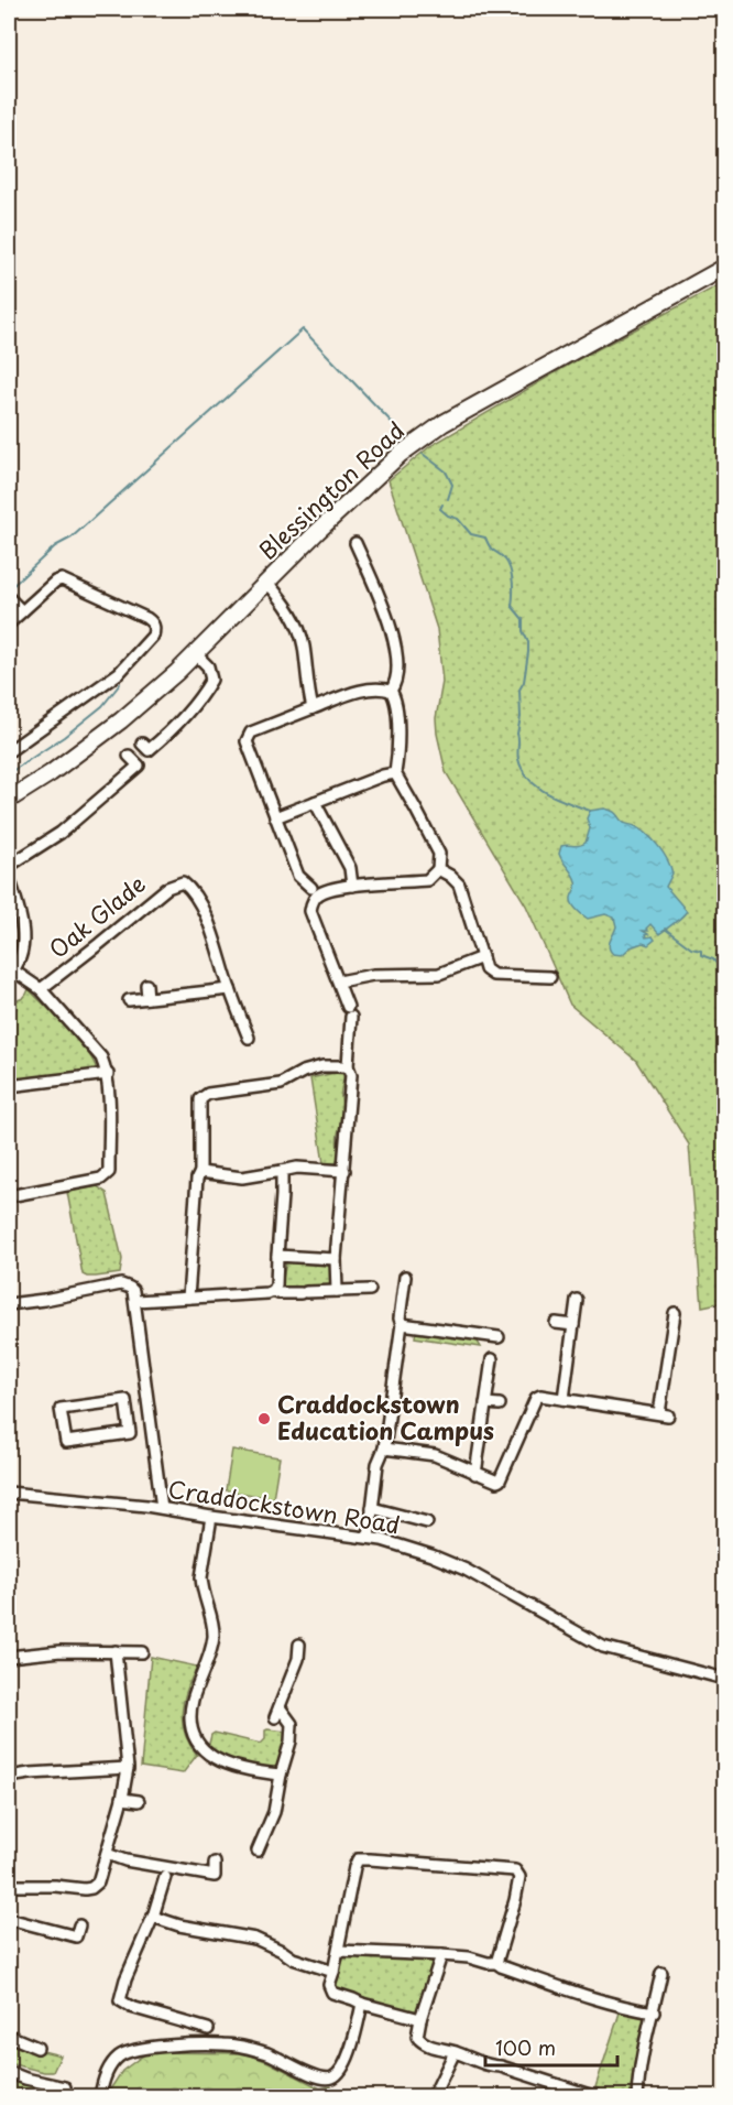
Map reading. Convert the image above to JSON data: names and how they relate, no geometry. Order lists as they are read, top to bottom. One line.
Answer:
{"streets":{"main road":["Blessington Road"],"street":["Oak Glade","Craddockstown Road"]},"places":["Craddockstown Education Campus"],"scale_bar":"100 m"}
